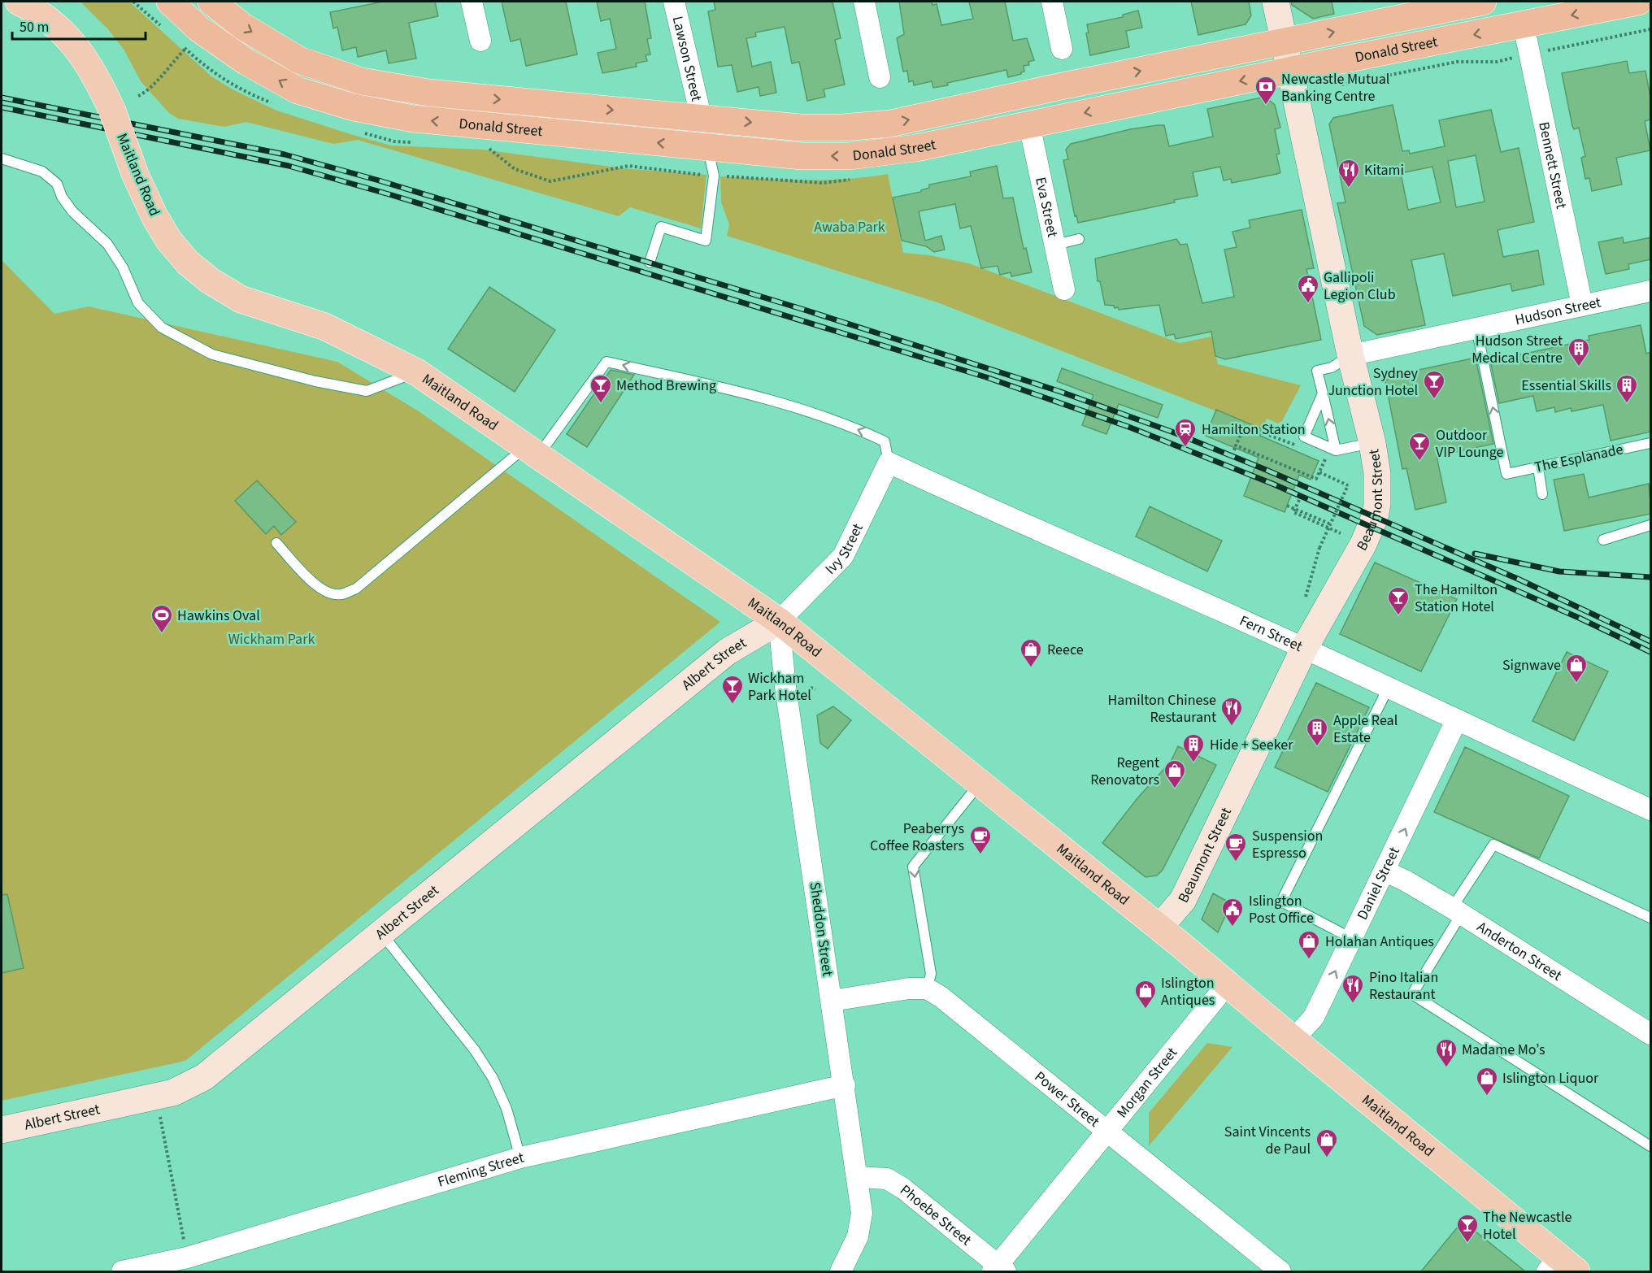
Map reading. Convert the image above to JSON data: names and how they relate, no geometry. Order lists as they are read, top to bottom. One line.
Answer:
{"streets":{"highway":["Donald Street"],"main road":["Maitland Road","Beaumont Street","Albert Street"],"street":["Lawson Street","Bennett Street","Eva Street","Hudson Street","Ivy Street","Fern Street","Daniel Street","Sheddon Street","Anderton Street","Morgan Street","Power Street","Fleming Street","Phoebe Street"],"lane":["The Esplanade"]},"crossings":[["Donald Street","Lawson Street"],["Donald Street","Bennett Street"],["Donald Street","Eva Street"],["Donald Street","Beaumont Street"],["Bennett Street","Hudson Street"],["Maitland Road","Beaumont Street"],["Maitland Road","Ivy Street"],["Maitland Road","Albert Street"],["Maitland Road","Daniel Street"],["Maitland Road","Sheddon Street"],["Maitland Road","Morgan Street"],["Hudson Street","The Esplanade"],["Hudson Street","Beaumont Street"],["Beaumont Street","Fern Street"],["Ivy Street","Fern Street"],["Ivy Street","Albert Street"],["Ivy Street","Sheddon Street"],["Fern Street","Daniel Street"],["Albert Street","Sheddon Street"],["Daniel Street","Anderton Street"],["Sheddon Street","Fleming Street"],["Sheddon Street","Phoebe Street"],["Morgan Street","Power Street"],["Morgan Street","Phoebe Street"]],"one_way":["The Esplanade","Daniel Street"],"parks":["Awaba Park","Wickham Park"],"places":{"bank":["Newcastle Mutual Banking Centre"],"restaurant":["Kitami","Hamilton Chinese Restaurant","Pino Italian Restaurant","Madame Mo’s"],"public building":["Gallipoli Legion Club","Islington Post Office"],"building":["Hudson Street Medical Centre","Essential Skills","Apple Real Estate","Hide + Seeker"],"bar":["Sydney Junction Hotel","Method Brewing","Outdoor VIP Lounge","The Hamilton Station Hotel","Wickham Park Hotel","The Newcastle Hotel"],"station":["Hamilton Station"],"sports":["Hawkins Oval"],"shop":["Reece","Signwave","Regent Renovators","Holahan Antiques","Islington Antiques","Islington Liquor","Saint Vincents de Paul"],"cafe":["Peaberrys Coffee Roasters","Suspension Espresso"]},"scale_bar":"50 m"}
